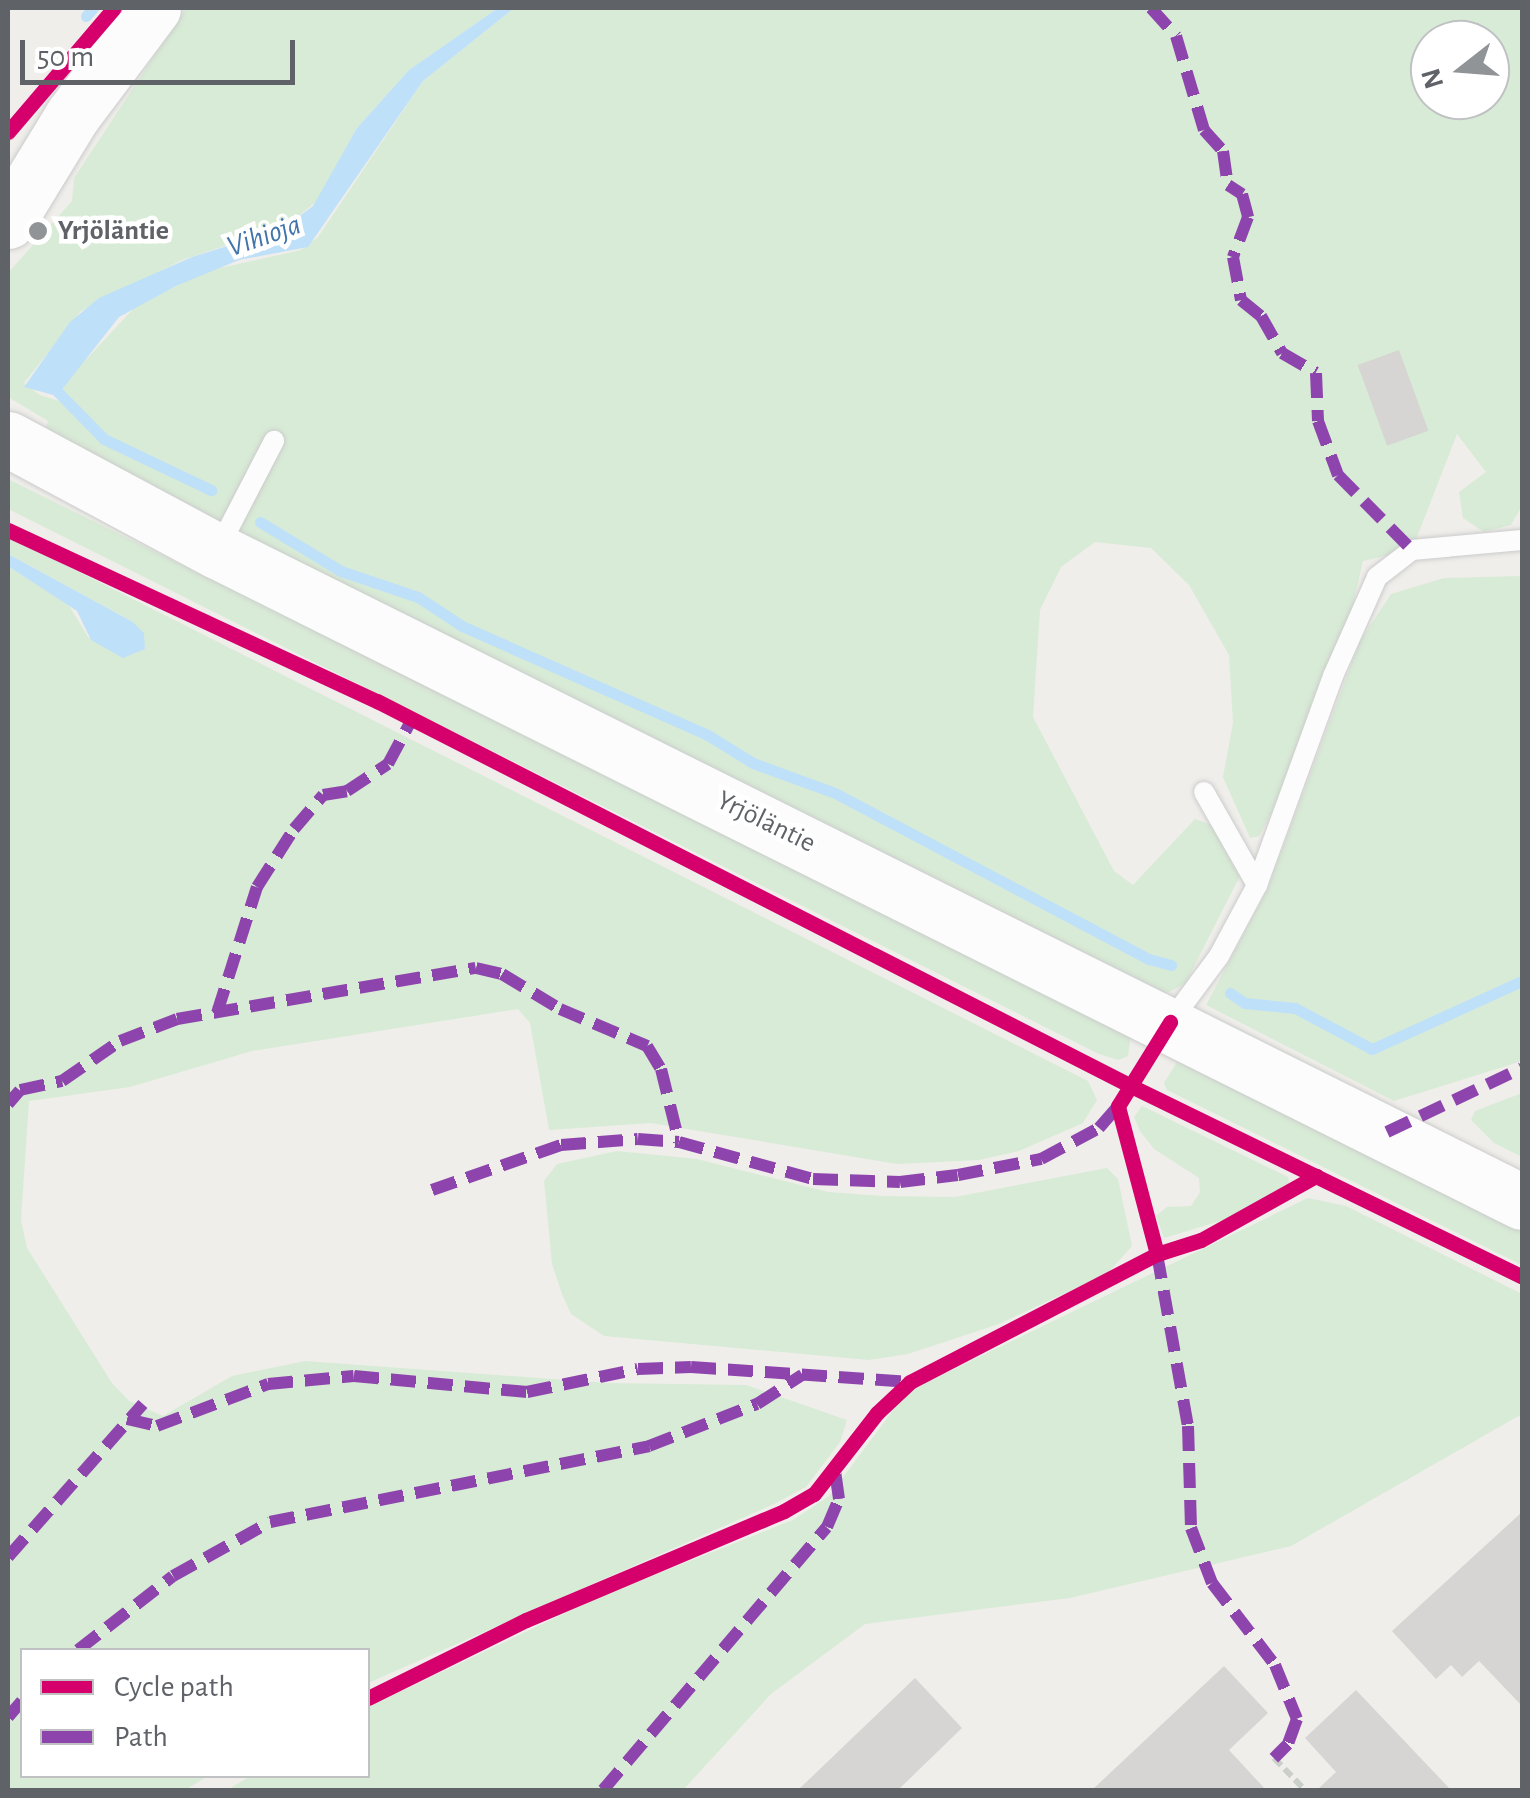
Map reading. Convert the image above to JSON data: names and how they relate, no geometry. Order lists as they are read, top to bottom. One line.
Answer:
{"streets":{"main road":["Yrjöläntie"]},"water":["Vihioja"],"places":["Yrjöläntie"],"legend":["Cycle path","Path"],"scale_bar":"50 m","north":"left"}
